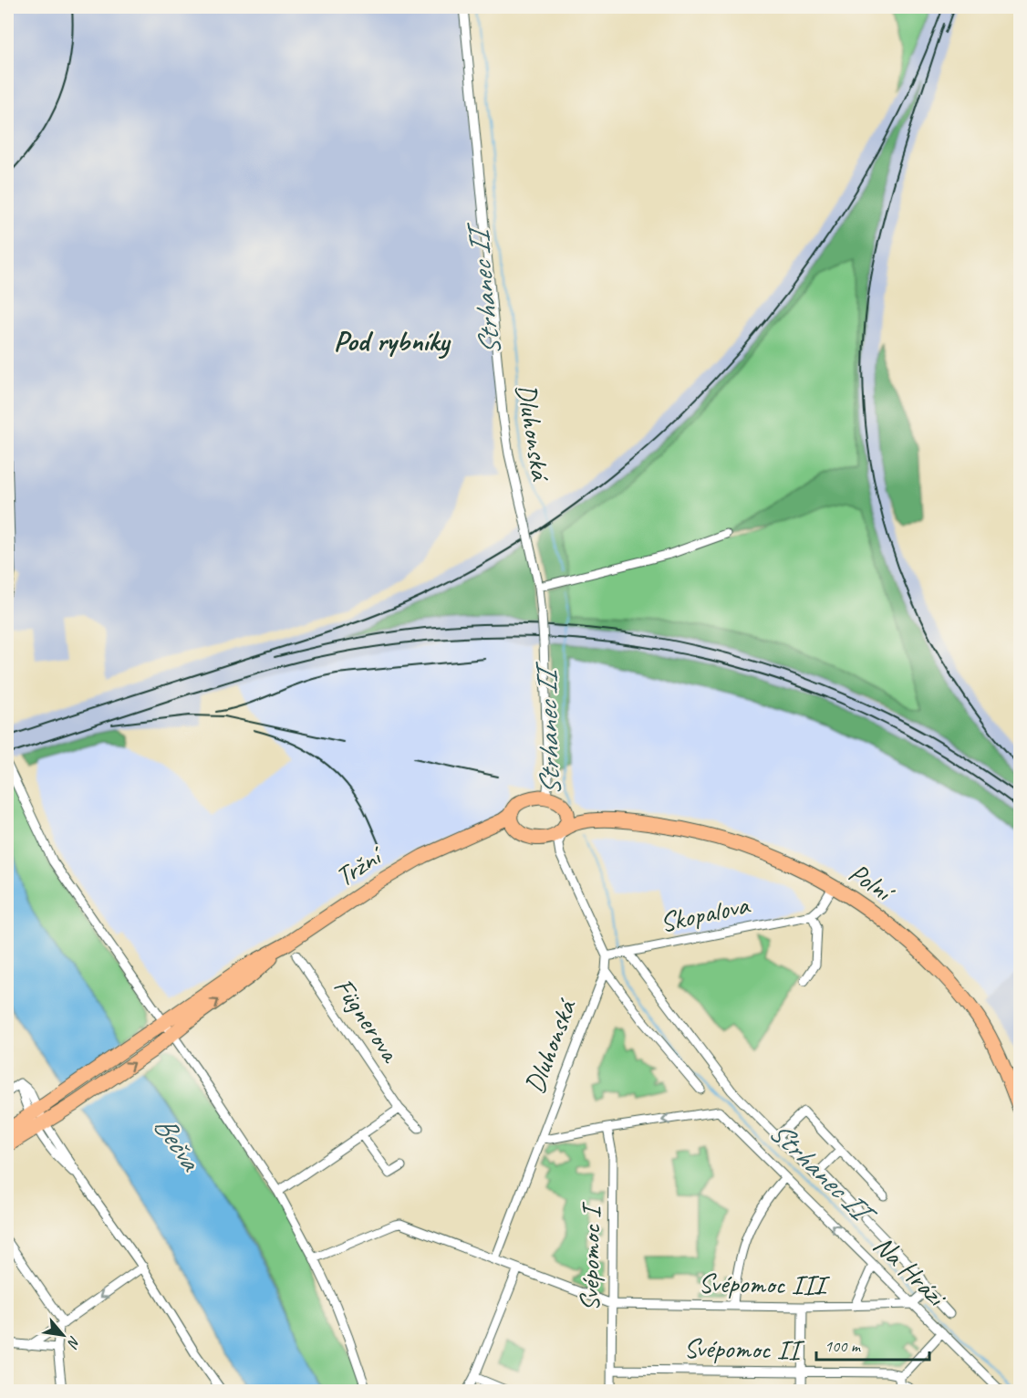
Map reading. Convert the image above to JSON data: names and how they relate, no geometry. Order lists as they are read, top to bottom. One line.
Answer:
{"streets":{"main road":["Tržní","Polní"],"street":["Dluhonská","Skopalova","Fügnerova","Svépomoc I","Na Hrázi","Svépomoc III","Svépomoc II"]},"crossings":[["Dluhonská","Tržní"],["Dluhonská","Polní"],["Dluhonská","Skopalova"],["Tržní","Polní"],["Skopalova","Na Hrázi"],["Svépomoc I","Na Hrázi"],["Svépomoc I","Svépomoc III"],["Svépomoc I","Svépomoc II"],["Na Hrázi","Svépomoc III"]],"districts":["Pod rybníky"],"water":["Strhanec II","Bečva"],"scale_bar":"100 m","north":"bottom right"}
